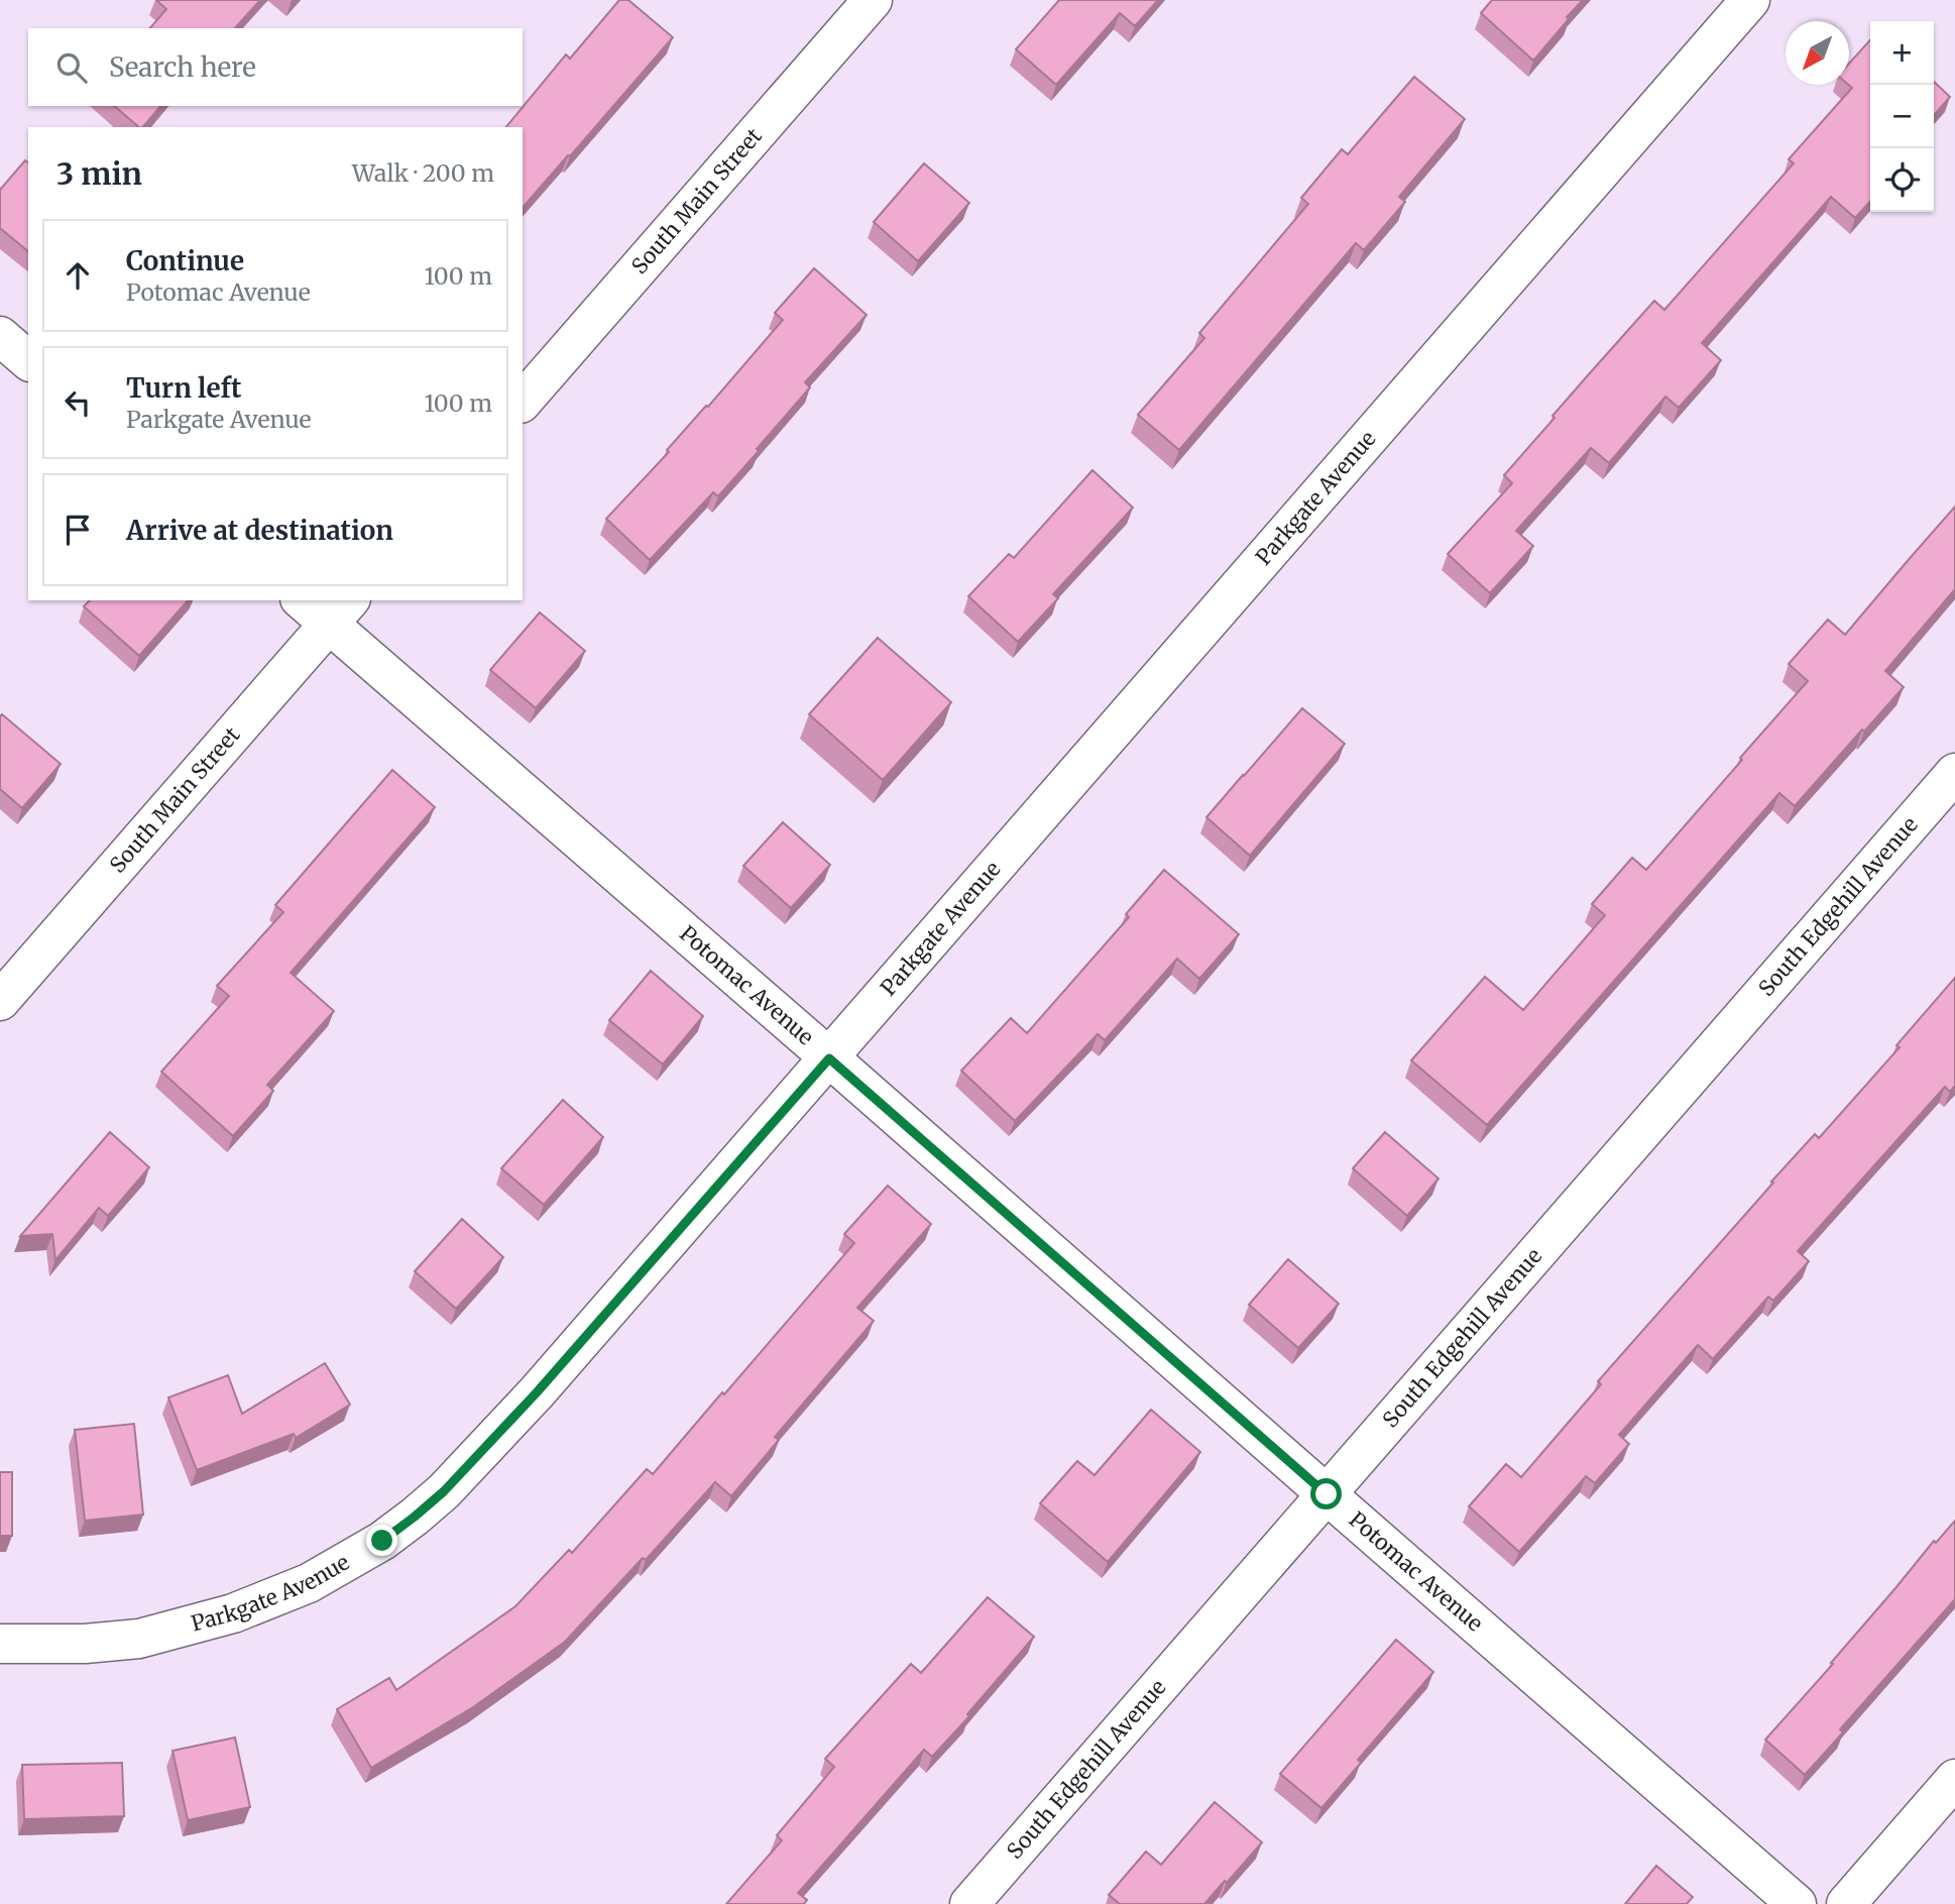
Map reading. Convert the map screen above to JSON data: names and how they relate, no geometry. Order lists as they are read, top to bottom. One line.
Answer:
{"streets":{"street":["South Main Street","Parkgate Avenue","South Edgehill Avenue","Potomac Avenue"]},"crossings":[["South Main Street","Potomac Avenue"],["Parkgate Avenue","Potomac Avenue"],["South Edgehill Avenue","Potomac Avenue"]],"north":"bottom left","page":{"map_buttons":["+","−"],"search":"Search here","heading":["3 min","Walk · 200 m"],"list":[["Continue","Potomac Avenue","100 m"],["Turn left","Parkgate Avenue","100 m"],"Arrive at destination"]}}
